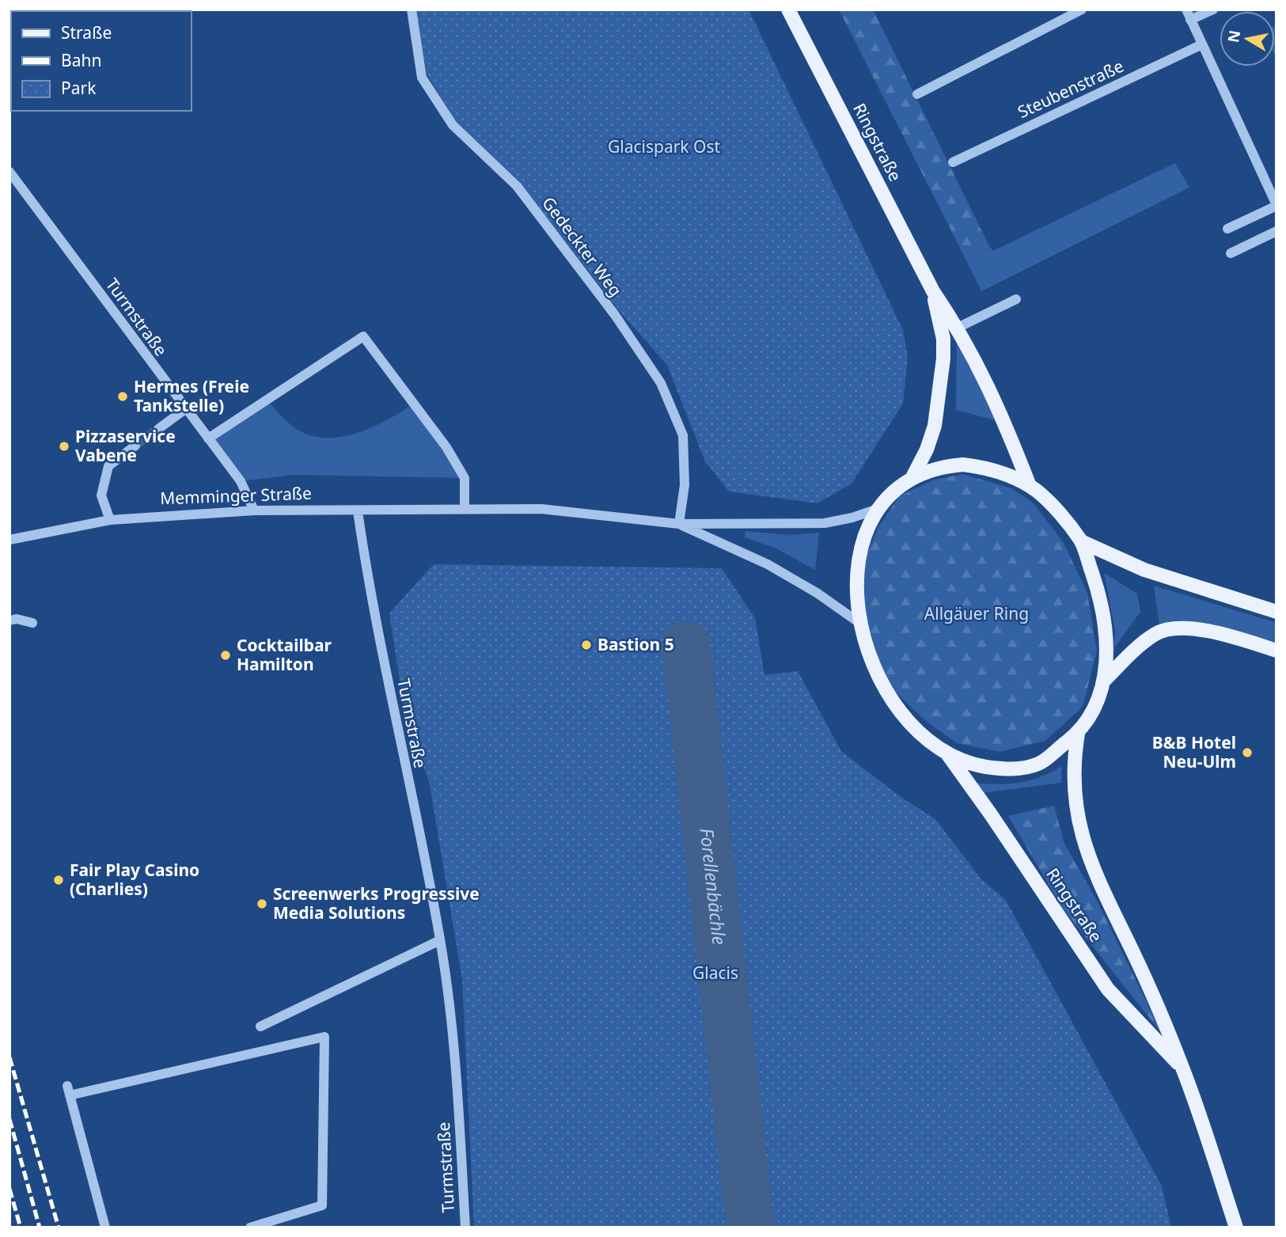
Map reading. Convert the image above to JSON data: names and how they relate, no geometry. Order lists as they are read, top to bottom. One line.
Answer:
{"streets":{"main road":["Ringstraße"],"street":["Steubenstraße","Gedeckter Weg","Turmstraße","Memminger Straße"]},"crossings":[["Gedeckter Weg","Memminger Straße"],["Turmstraße","Memminger Straße"]],"water":["Forellenbächle"],"parks":["Glacispark Ost","Allgäuer Ring","Glacis"],"places":["Hermes (Freie Tankstelle)","Pizzaservice Vabene","Bastion 5","Cocktailbar Hamilton","B&B Hotel Neu-Ulm","Fair Play Casino (Charlies)","Screenwerks Progressive Media Solutions"],"legend":["Straße","Bahn","Park"],"north":"left"}
